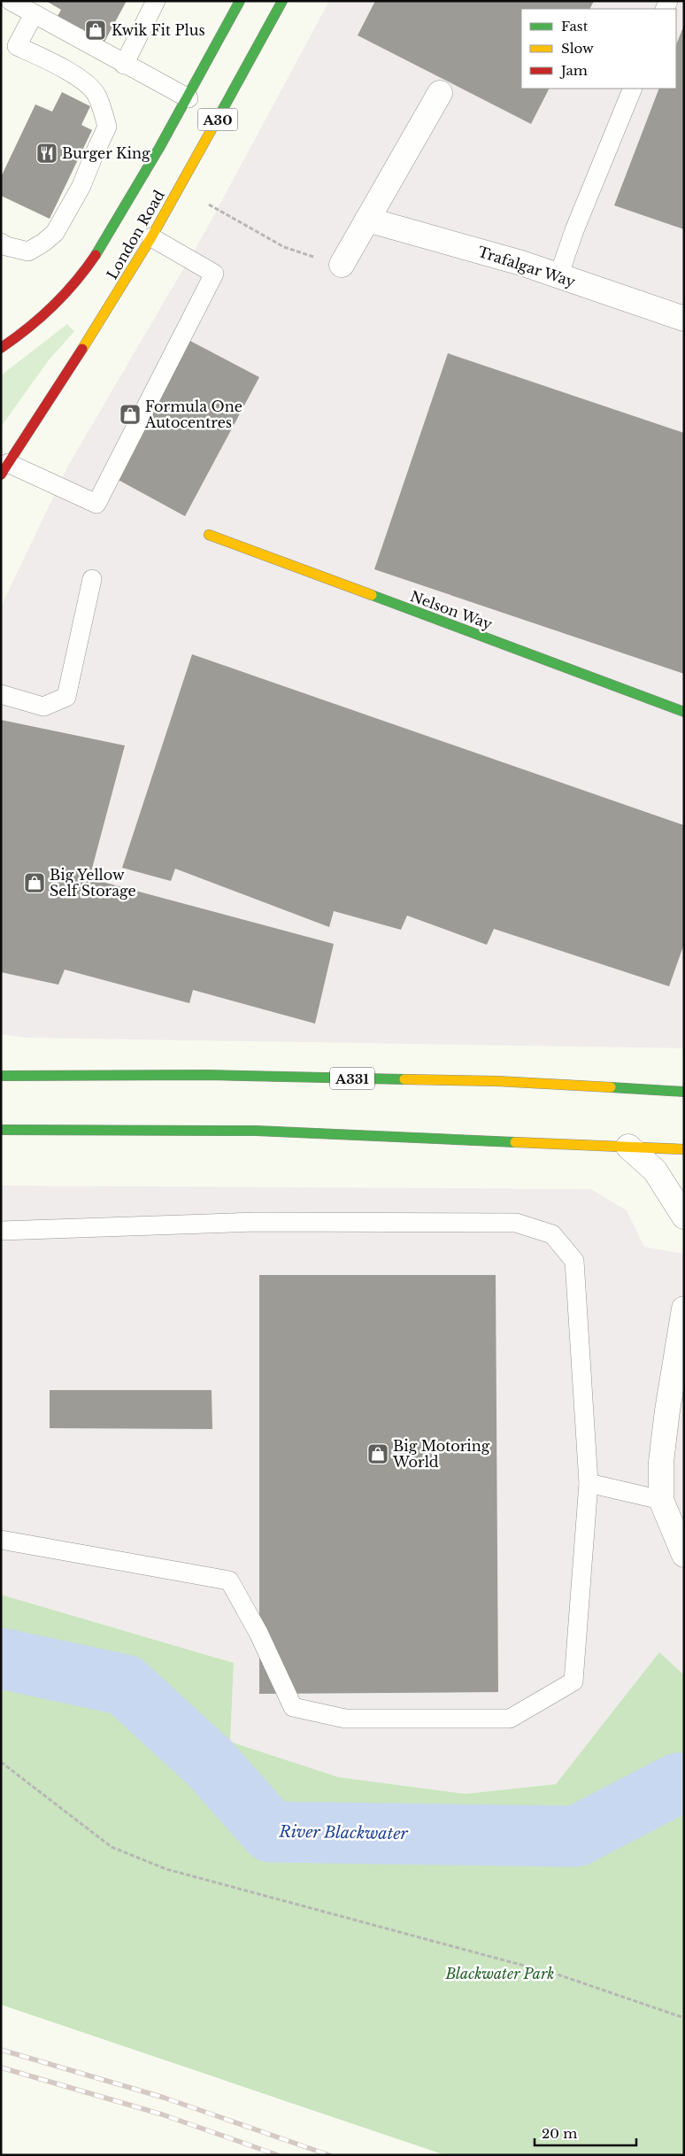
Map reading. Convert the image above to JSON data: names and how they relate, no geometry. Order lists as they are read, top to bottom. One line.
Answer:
{"streets":{"main road":["A30","London Road","Nelson Way","A331"],"street":["Trafalgar Way"]},"water":["River Blackwater"],"parks":["Blackwater Park"],"places":{"shop":["Kwik Fit Plus","Formula One Autocentres","Big Yellow Self Storage","Big Motoring World"],"restaurant":["Burger King"]},"legend":["Fast","Slow","Jam"],"scale_bar":"20 m"}
